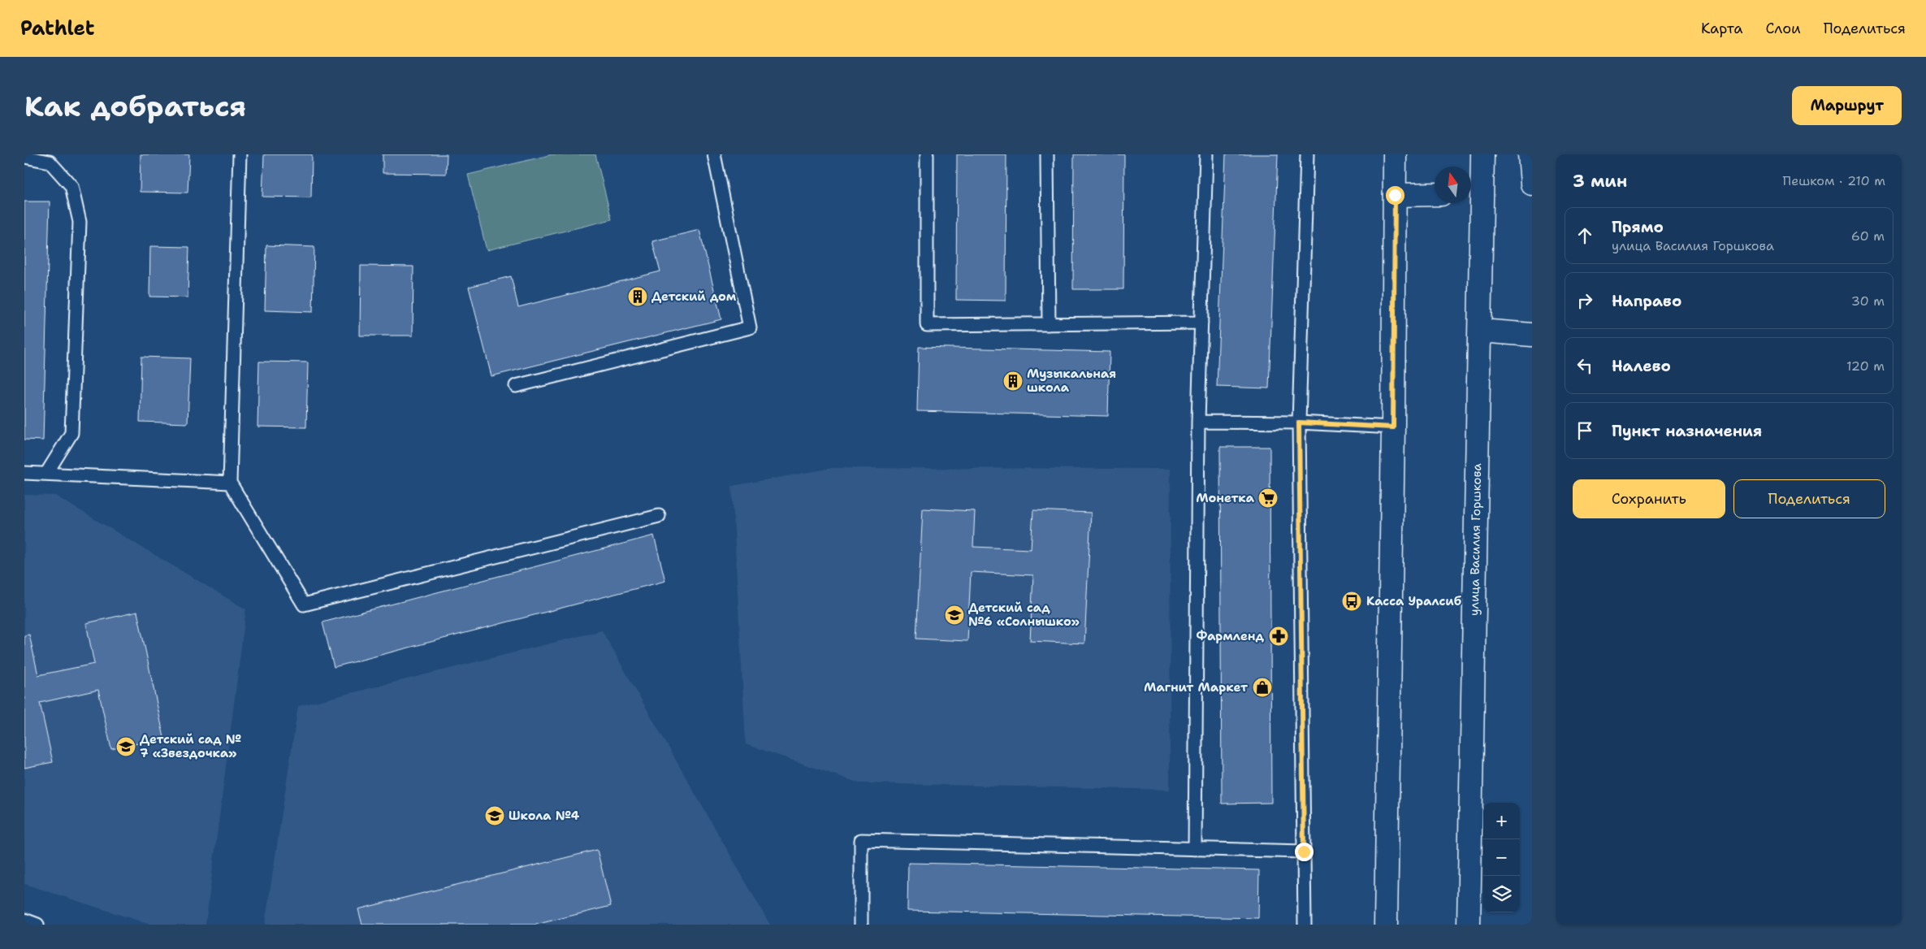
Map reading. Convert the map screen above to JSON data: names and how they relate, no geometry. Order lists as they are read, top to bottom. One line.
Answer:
{"streets":{"main road":["улица Василия Горшкова"]},"places":{"building":["Детский дом","Музыкальная школа"],"supermarket":["Монетка"],"bus stop":["Касса Уралсиб"],"school or university":["Детский сад №6 «Солнышко»","Детский сад № 7 «Звездочка»","Школа №4"],"pharmacy":["Фармленд"],"shop":["Магнит Маркет"]},"north":"top","page":{"header":"Pathlet","nav":["Карта","Слои","Поделиться"],"buttons":["Маршрут",["Сохранить","Поделиться"]],"title":"Как добраться","heading":["3 мин","Пешком · 210 m"],"list":[["Прямо","улица Василия Горшкова","60 m"],["Направо","30 m"],["Налево","120 m"],"Пункт назначения"],"map_buttons":["+","−"]}}
